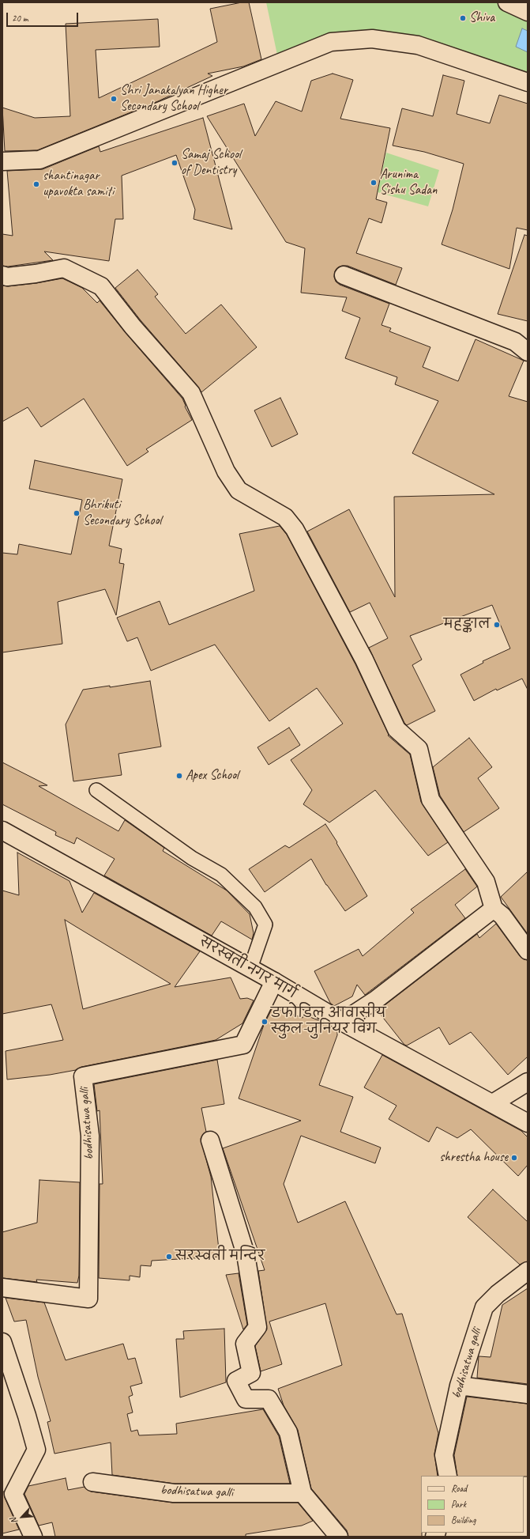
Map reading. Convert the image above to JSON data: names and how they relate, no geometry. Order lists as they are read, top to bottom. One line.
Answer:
{"streets":{"street":["सरस्वती नगर मार्ग","bodhisatwa galli"]},"crossings":[["सरस्वती नगर मार्ग","bodhisatwa galli"]],"places":["Shiva","Shri Janakalyan Higher Secondary School","Samaj School of Dentistry","Arunima Sishu Sadan","shantinagar upavokta samiti","Bhrikuti Secondary School","महङ्काल","Apex School","डफोडिल आवासीय स्कुल-जुनियर विंग","shrestha house","सरस्वती मन्दिर"],"legend":["Road","Park","Building"],"scale_bar":"20 m","north":"bottom left"}
